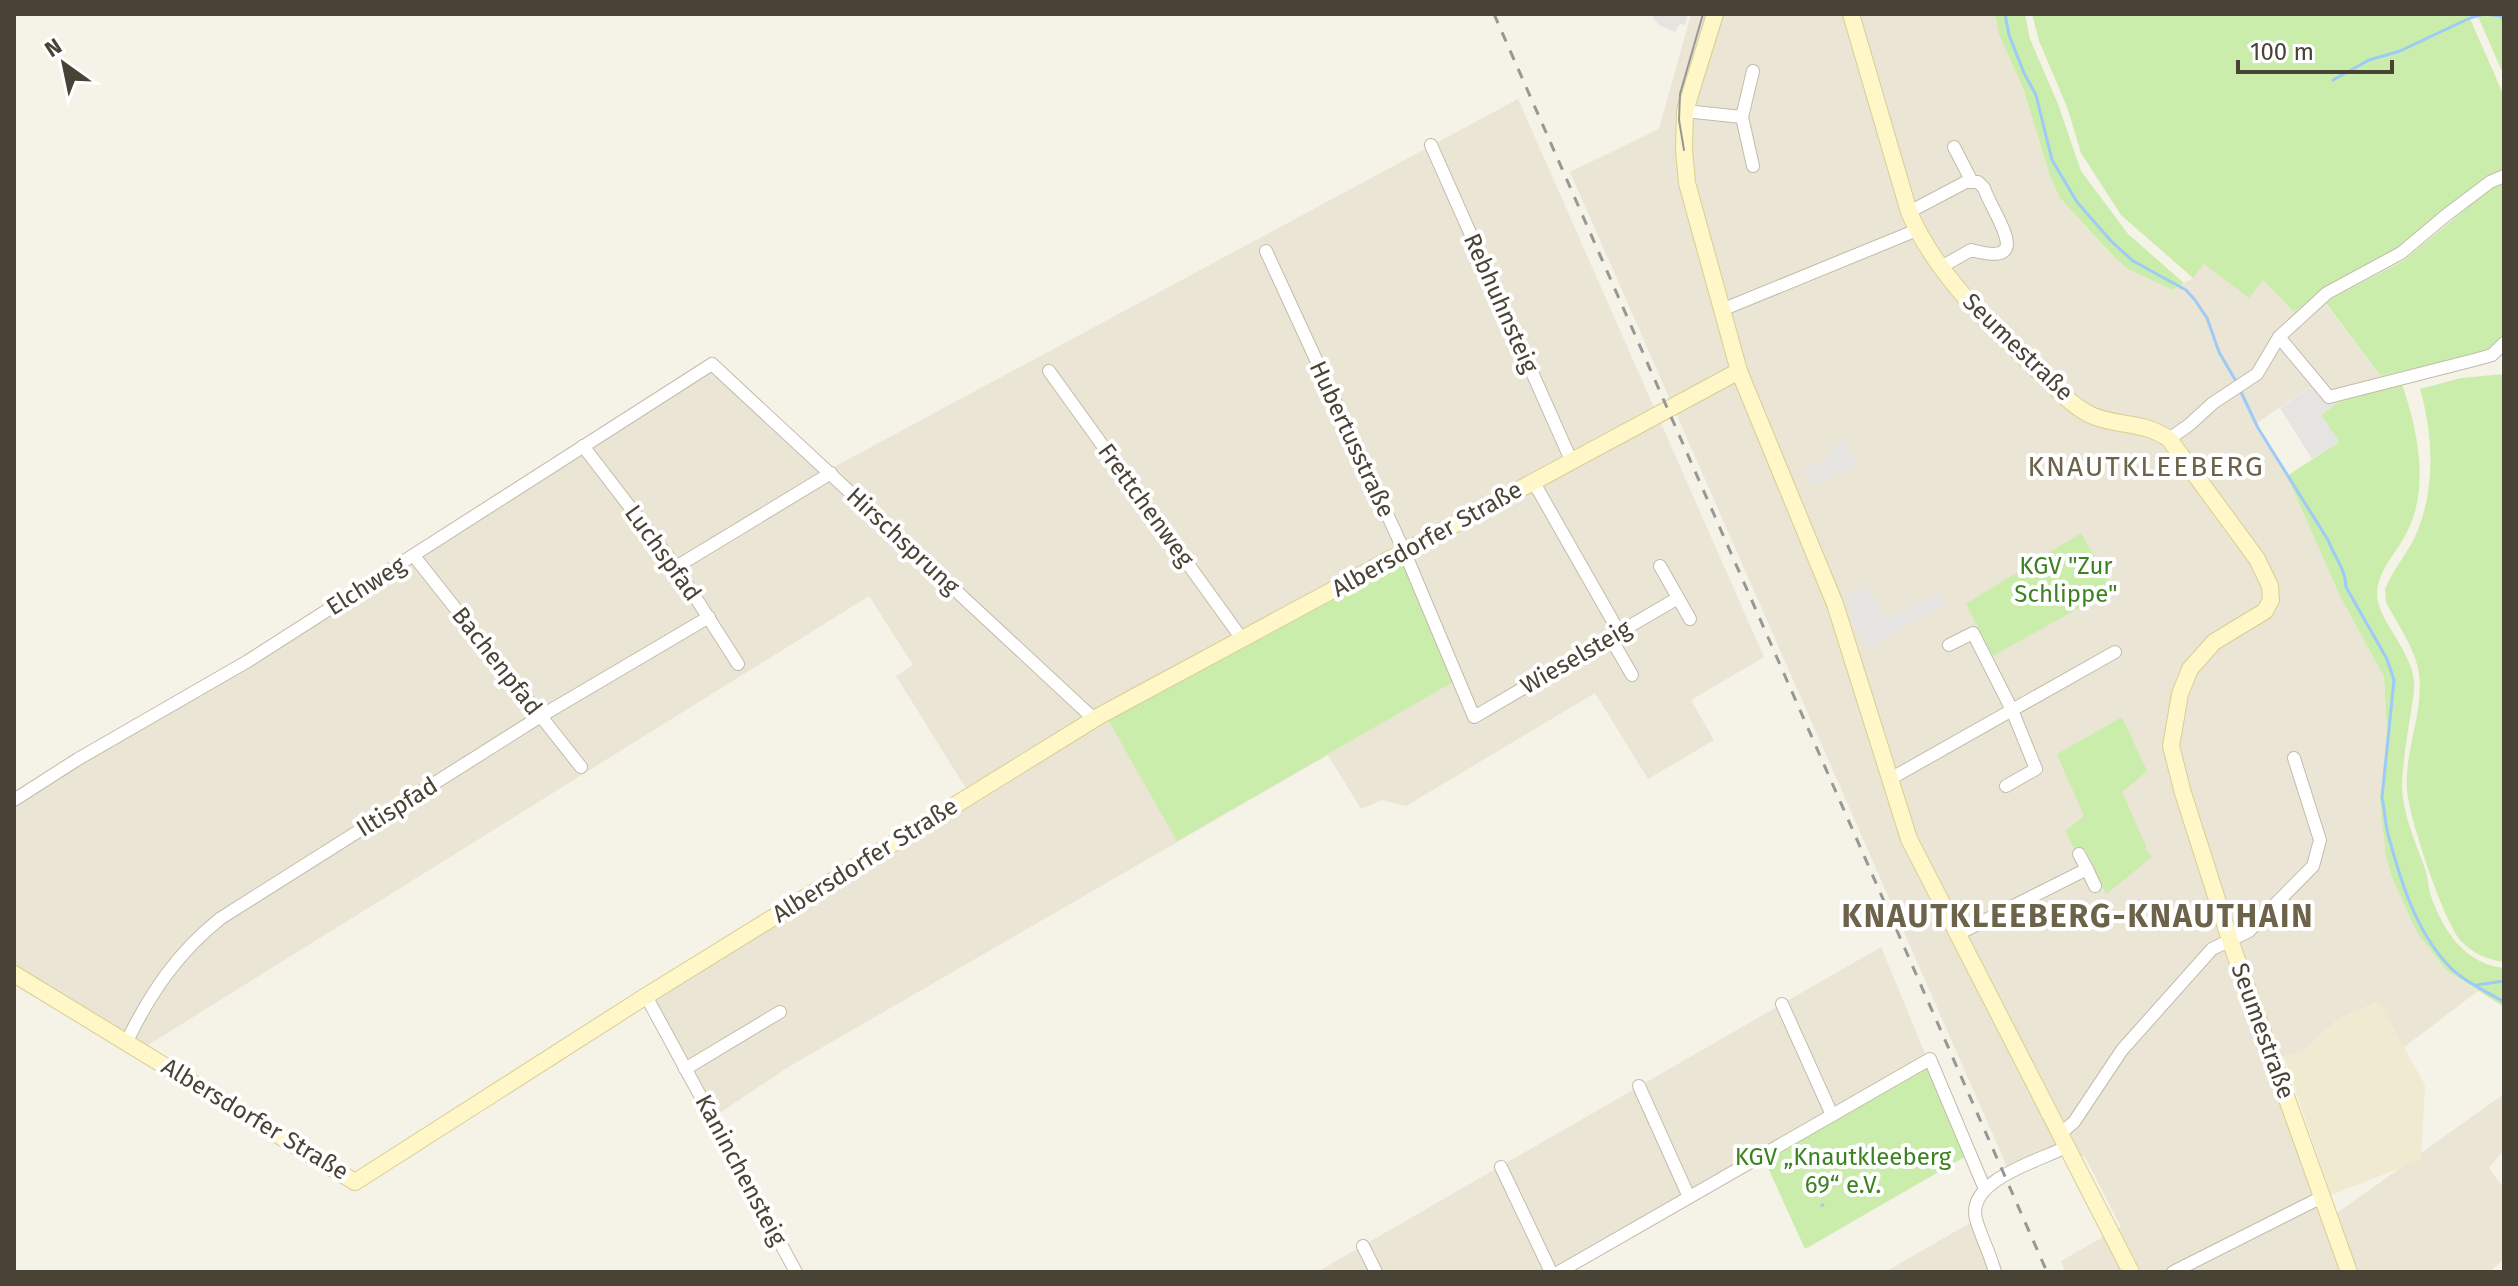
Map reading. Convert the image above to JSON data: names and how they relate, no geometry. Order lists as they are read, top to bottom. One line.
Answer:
{"streets":{"street":["Rebhuhnsteig","Seumestraße","Hubertusstraße","Frettchenweg","Albersdorfer Straße","Hirschsprung","Luchspfad","Elchweg","Wieselsteig","Bachenpfad","Iltispfad","Kaninchensteig"]},"crossings":[["Rebhuhnsteig","Albersdorfer Straße"],["Hubertusstraße","Albersdorfer Straße"],["Hubertusstraße","Wieselsteig"],["Frettchenweg","Albersdorfer Straße"],["Albersdorfer Straße","Hirschsprung"],["Albersdorfer Straße","Iltispfad"],["Albersdorfer Straße","Kaninchensteig"],["Hirschsprung","Elchweg"],["Luchspfad","Elchweg"],["Luchspfad","Iltispfad"],["Elchweg","Bachenpfad"],["Bachenpfad","Iltispfad"]],"districts":["KNAUTKLEEBERG","KNAUTKLEEBERG-KNAUTHAIN"],"parks":["KGV \"Zur Schlippe\"","KGV „Knautkleeberg 69“ e.V."],"scale_bar":"100 m","north":"top left"}
